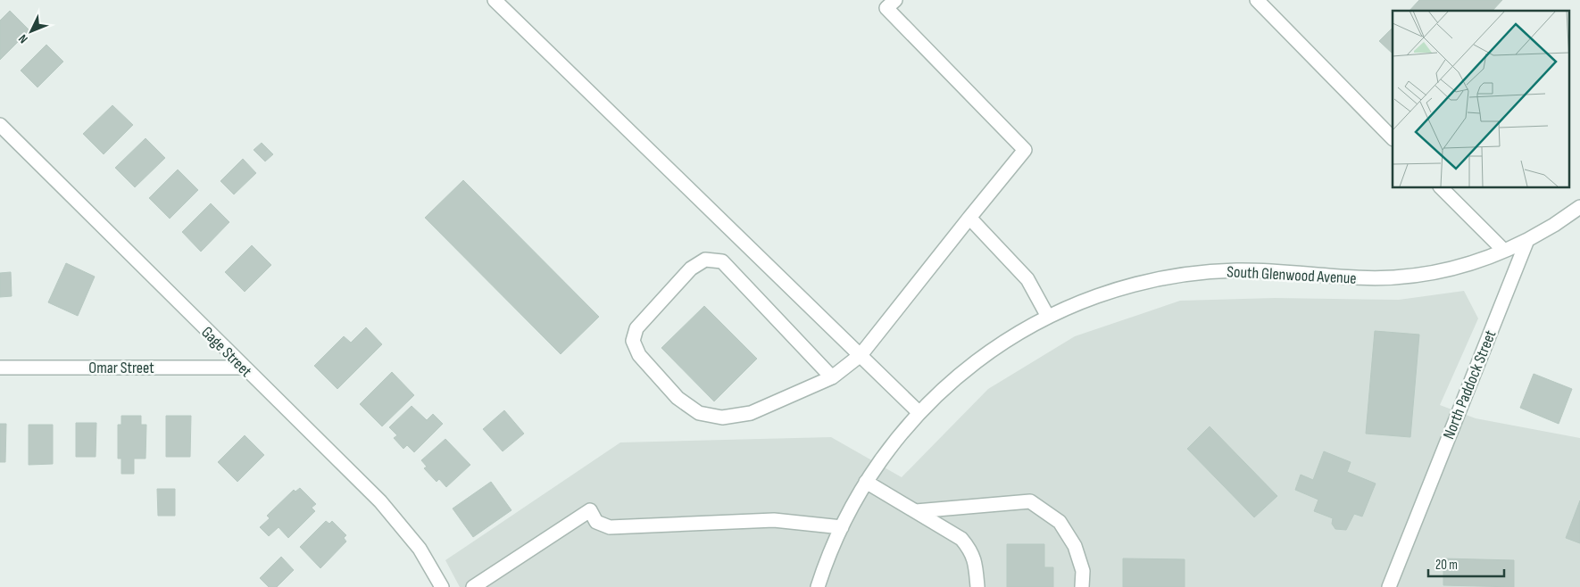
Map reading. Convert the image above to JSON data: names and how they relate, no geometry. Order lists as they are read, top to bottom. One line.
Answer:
{"streets":{"street":["South Glenwood Avenue","Gage Street","Omar Street","North Paddock Street"]},"crossings":[["South Glenwood Avenue","North Paddock Street"],["Gage Street","Omar Street"]],"scale_bar":"20 m","north":"bottom left"}
